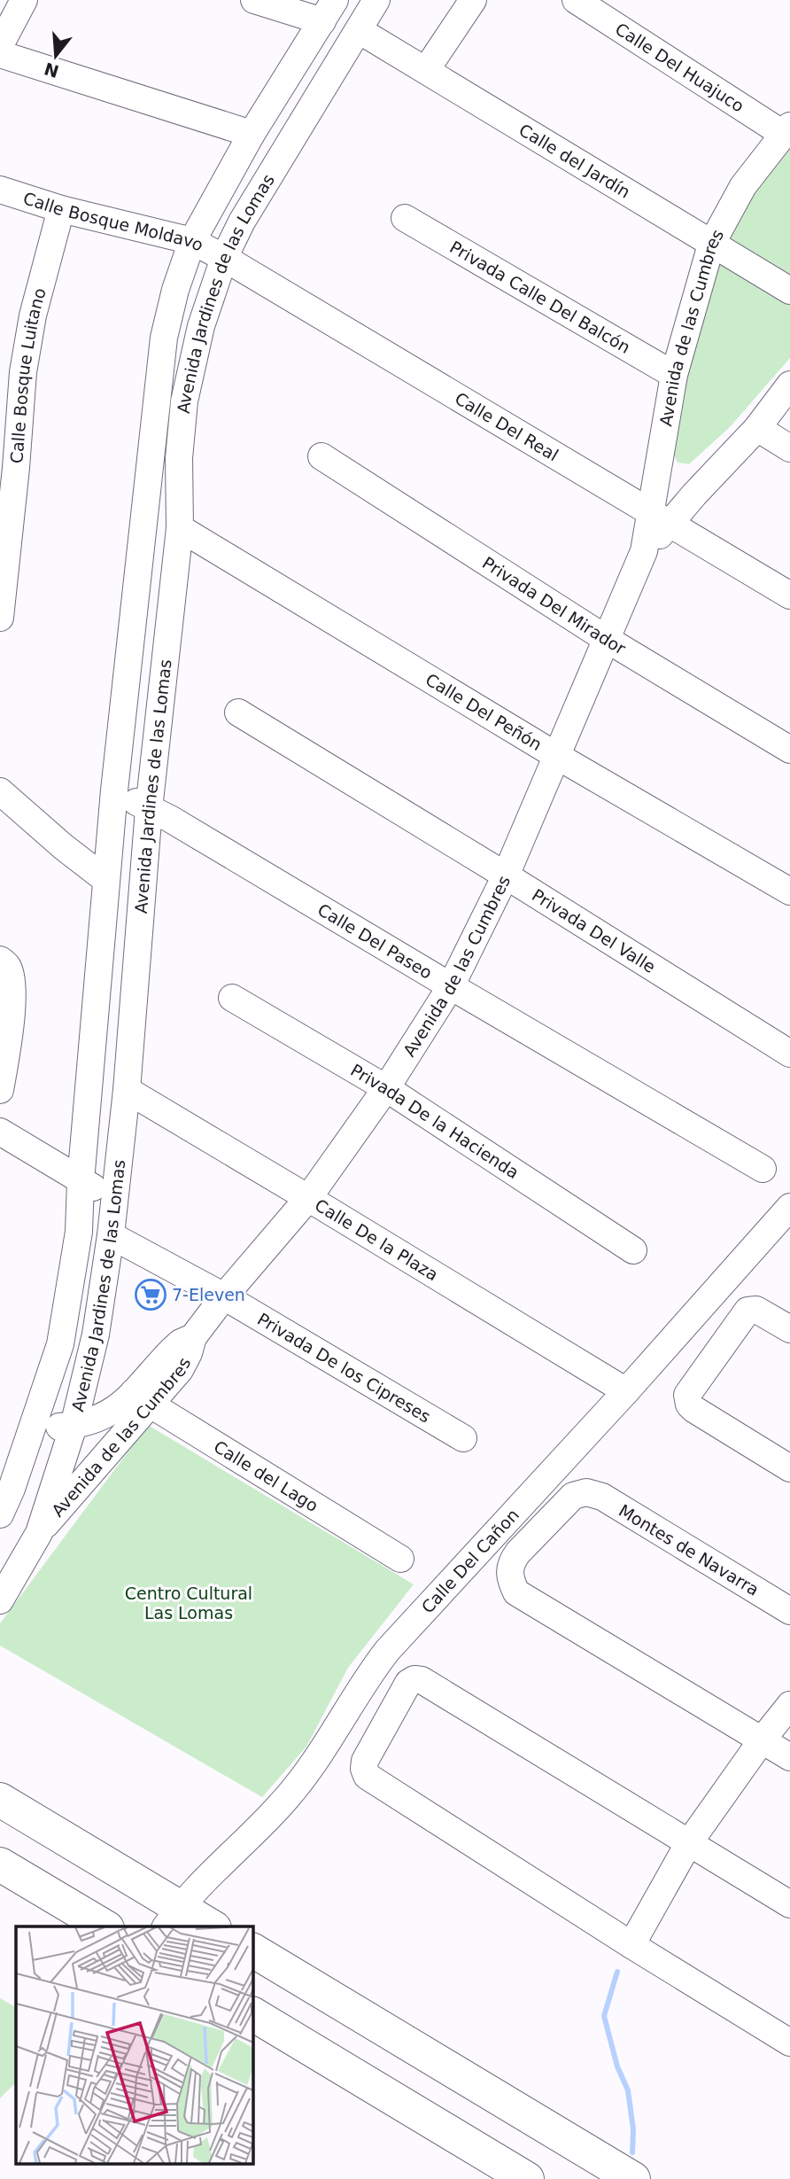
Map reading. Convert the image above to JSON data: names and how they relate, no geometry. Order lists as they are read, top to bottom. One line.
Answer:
{"streets":{"street":["Calle Del Huajuco","Calle del Jardín","Calle Bosque Moldavo","Avenida Jardines de las Lomas","Privada Calle Del Balcón","Avenida de las Cumbres","Calle Bosque Luitano","Calle Del Real","Privada Del Mirador","Calle Del Peñón","Privada Del Valle","Calle Del Paseo","Privada De la Hacienda","Calle De la Plaza","Privada De los Cipreses","Calle del Lago","Montes de Navarra","Calle Del Cañon"]},"crossings":[["Calle Del Huajuco","Avenida de las Cumbres"],["Calle del Jardín","Avenida Jardines de las Lomas"],["Calle del Jardín","Avenida de las Cumbres"],["Calle Bosque Moldavo","Avenida Jardines de las Lomas"],["Calle Bosque Moldavo","Calle Bosque Luitano"],["Calle Bosque Moldavo","Calle Del Real"],["Avenida Jardines de las Lomas","Avenida de las Cumbres"],["Avenida Jardines de las Lomas","Calle Del Real"],["Avenida Jardines de las Lomas","Calle Del Peñón"],["Avenida Jardines de las Lomas","Calle Del Paseo"],["Avenida Jardines de las Lomas","Calle De la Plaza"],["Avenida Jardines de las Lomas","Privada De los Cipreses"],["Privada Calle Del Balcón","Avenida de las Cumbres"],["Avenida de las Cumbres","Calle Del Real"],["Avenida de las Cumbres","Privada Del Mirador"],["Avenida de las Cumbres","Calle Del Peñón"],["Avenida de las Cumbres","Privada Del Valle"],["Avenida de las Cumbres","Calle Del Paseo"],["Avenida de las Cumbres","Privada De la Hacienda"],["Avenida de las Cumbres","Calle De la Plaza"],["Avenida de las Cumbres","Privada De los Cipreses"],["Avenida de las Cumbres","Calle del Lago"],["Calle De la Plaza","Calle Del Cañon"]],"parks":["Centro Cultural Las Lomas"],"places":{"supermarket":["7-Eleven"]},"north":"bottom"}
